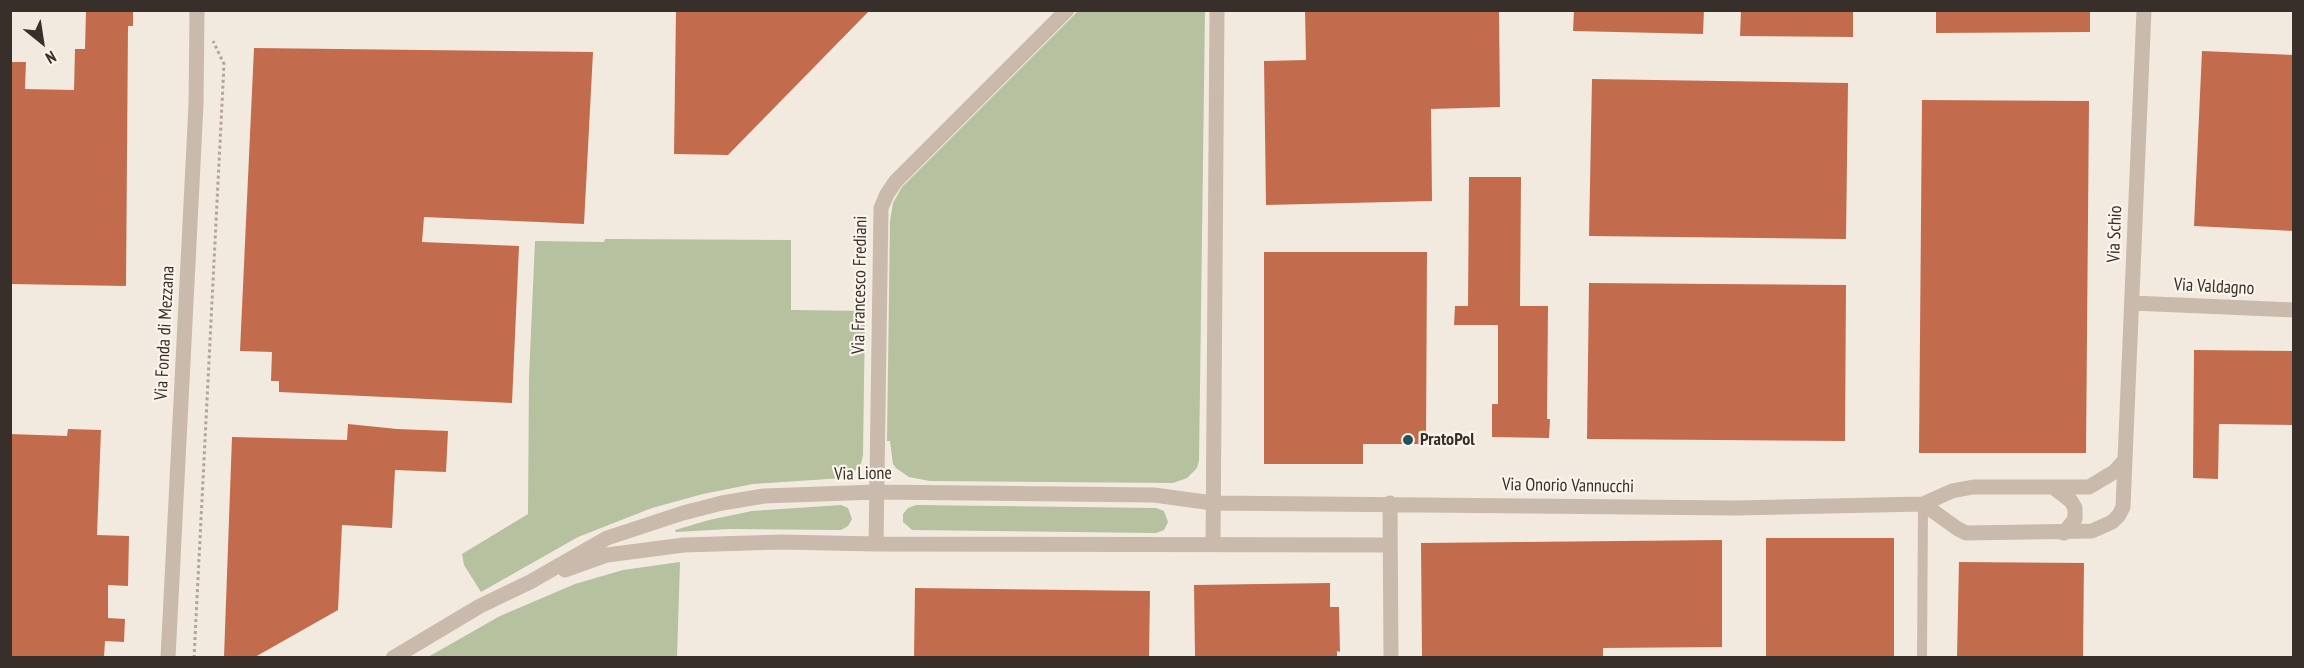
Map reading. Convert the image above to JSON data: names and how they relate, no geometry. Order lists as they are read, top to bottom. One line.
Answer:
{"streets":{"street":["Via Schio","Via Francesco Frediani","Via Valdagno","Via Fonda di Mezzana","Via Lione","Via Onorio Vannucchi"]},"crossings":[["Via Schio","Via Valdagno"],["Via Schio","Via Onorio Vannucchi"],["Via Francesco Frediani","Via Lione"],["Via Lione","Via Onorio Vannucchi"]],"places":["PratoPol"],"north":"bottom right"}
